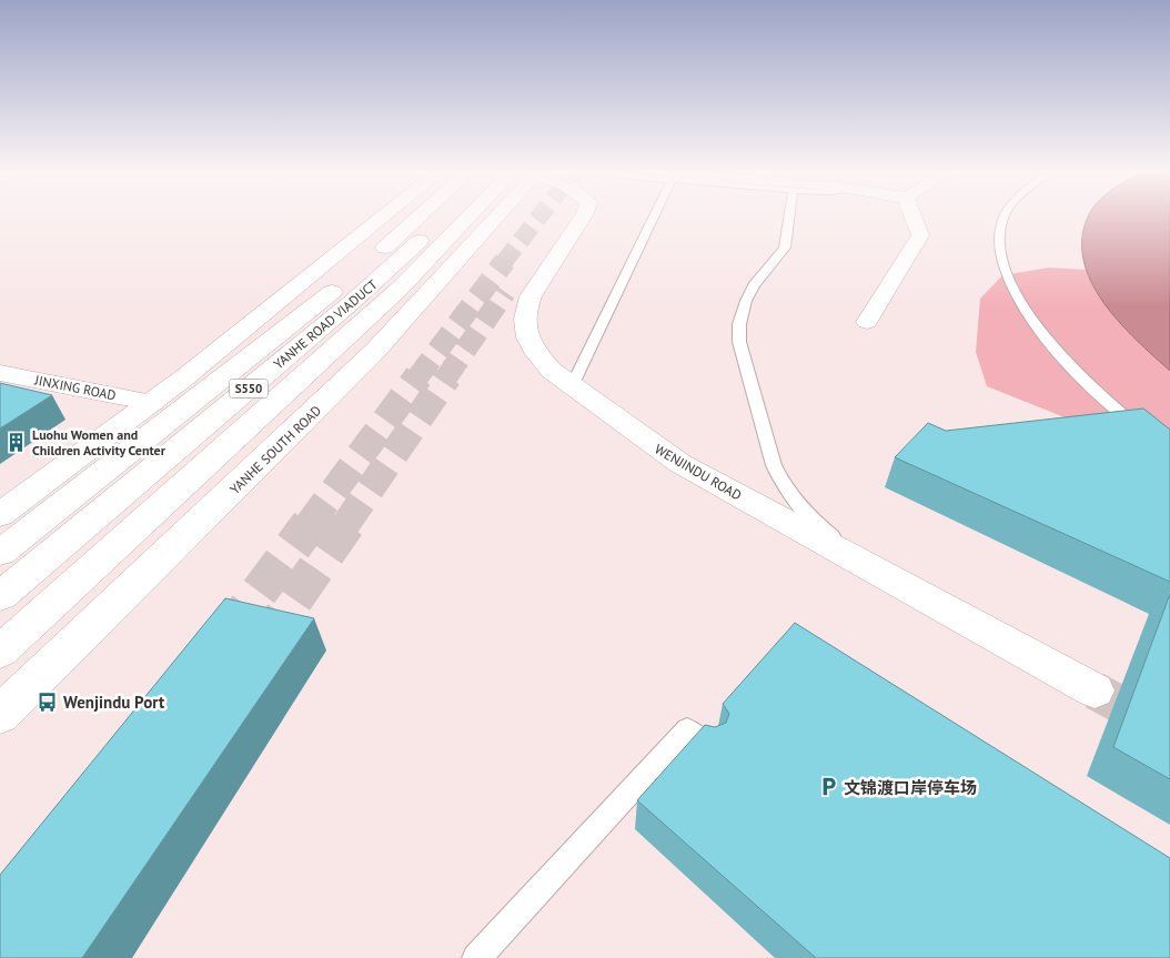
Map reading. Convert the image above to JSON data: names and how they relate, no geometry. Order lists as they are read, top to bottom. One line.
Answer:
{"streets":{"main road":["YANHE ROAD VIADUCT","JINXING ROAD","S550","YANHE SOUTH ROAD","WENJINDU ROAD"]},"places":{"building":["Luohu Women and Children Activity Center"],"bus stop":["Wenjindu Port"],"parking":["文锦渡口岸停车场"]}}
